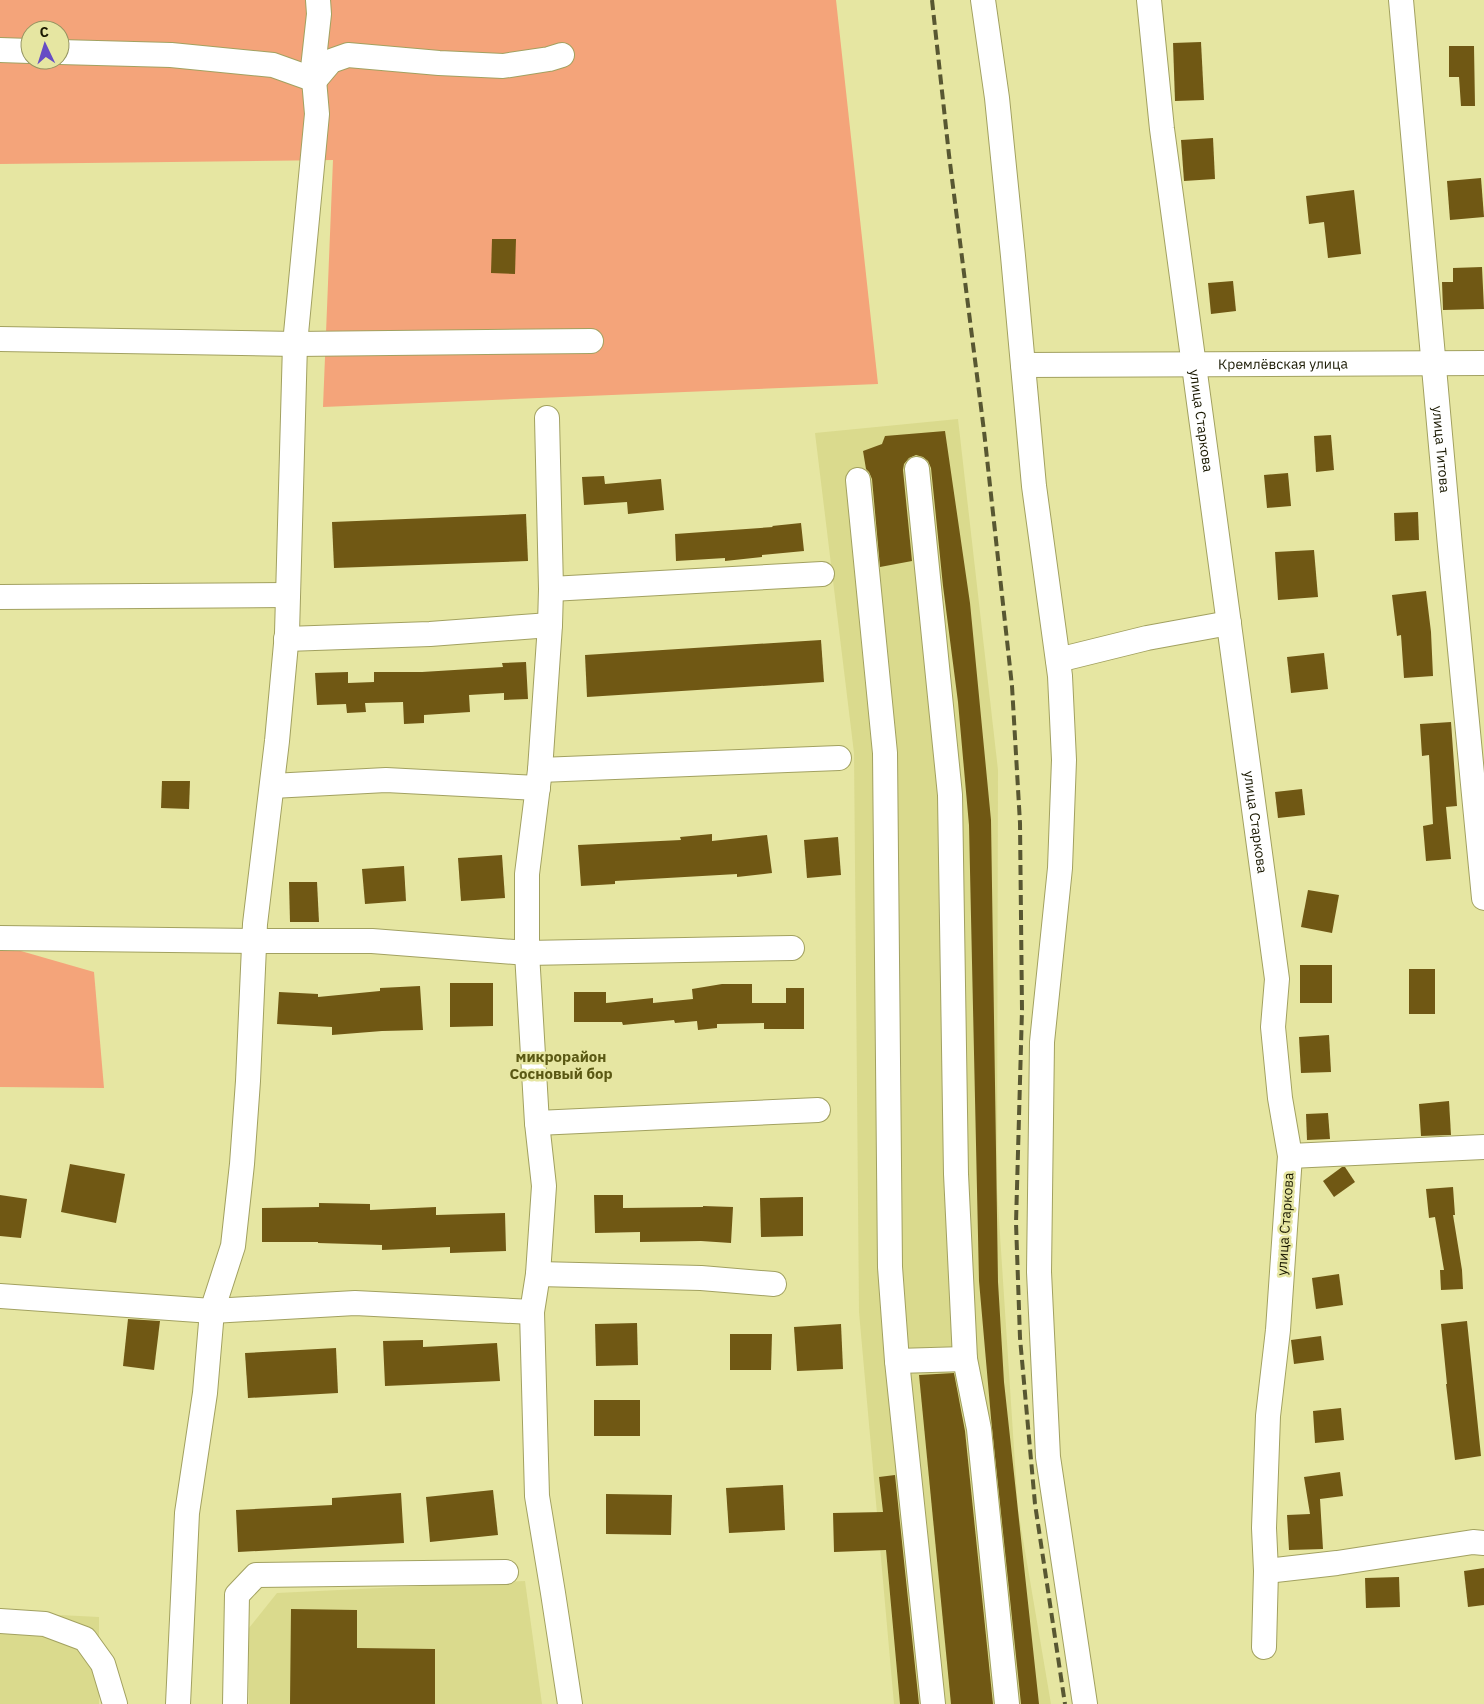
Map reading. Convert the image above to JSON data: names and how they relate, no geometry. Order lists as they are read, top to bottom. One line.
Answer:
{"streets":{"street":["Кремлёвская улица","улица Старкова","улица Титова"]},"crossings":[["Кремлёвская улица","улица Старкова"],["Кремлёвская улица","улица Титова"]],"districts":["микрорайон Сосновый бор"],"north":"top"}
